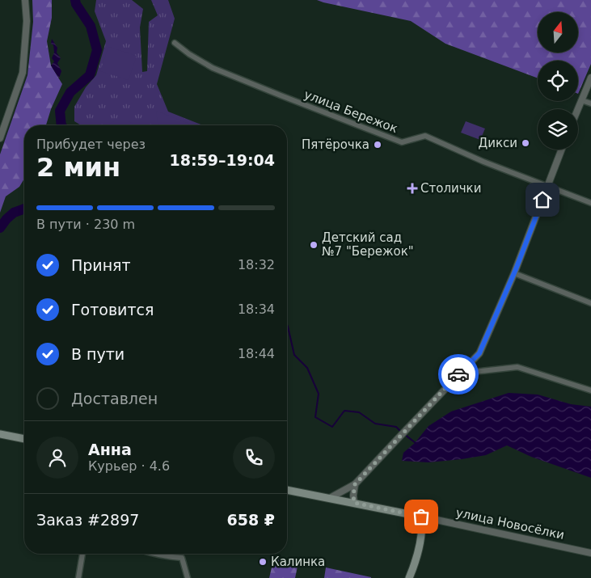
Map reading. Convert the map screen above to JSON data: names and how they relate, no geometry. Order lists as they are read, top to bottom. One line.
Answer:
{"streets":{"main road":["улица Новосёлки"],"street":["улица Бережок"]},"places":{"other":["Дикси","Пятёрочка","Детский сад №7 \"Бережок\"","Калинка"],"health":["Столички"]},"north":"top","page":{"heading":["2 мин","Прибудет через","18:59–19:04"],"panel":["Анна","Курьер · 4.6","Заказ #2897","658 ₽"],"bar":"В пути · 230 m","list":[["Принят","18:32"],["Готовится","18:34"],["В пути","18:44"],"Доставлен"]}}
